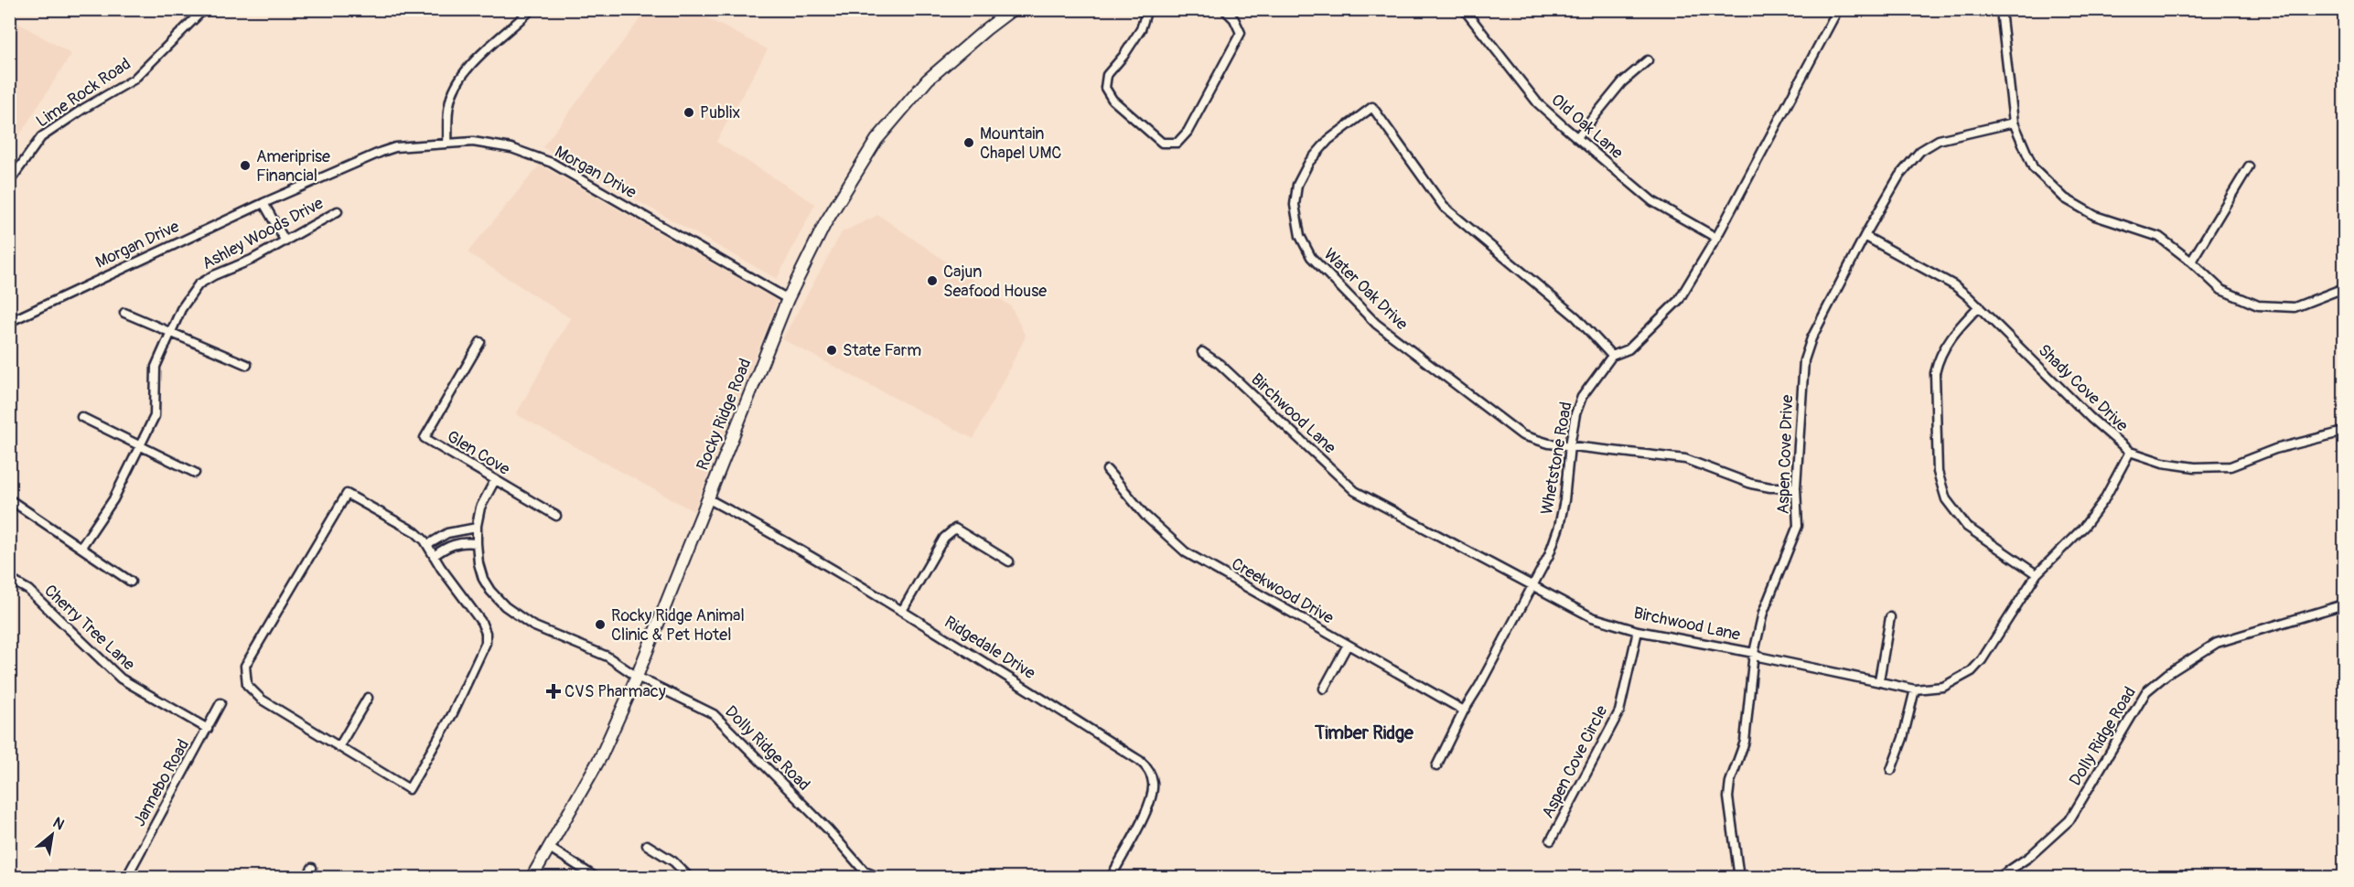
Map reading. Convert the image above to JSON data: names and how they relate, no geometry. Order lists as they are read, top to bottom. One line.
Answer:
{"streets":{"main road":["Rocky Ridge Road"],"street":["Lime Rock Road","Old Oak Lane","Morgan Drive","Ashley Woods Drive","Water Oak Drive","Shady Cove Drive","Birchwood Lane","Glen Cove","Aspen Cove Drive","Whetstone Road","Creekwood Drive","Cherry Tree Lane","Ridgedale Drive","Dolly Ridge Road","Aspen Cove Circle","Jannebo Road"]},"crossings":[["Old Oak Lane","Whetstone Road"],["Morgan Drive","Rocky Ridge Road"],["Water Oak Drive","Aspen Cove Drive"],["Water Oak Drive","Whetstone Road"],["Shady Cove Drive","Birchwood Lane"],["Shady Cove Drive","Aspen Cove Drive"],["Birchwood Lane","Aspen Cove Drive"],["Birchwood Lane","Whetstone Road"],["Birchwood Lane","Aspen Cove Circle"],["Rocky Ridge Road","Ridgedale Drive"],["Rocky Ridge Road","Dolly Ridge Road"],["Glen Cove","Dolly Ridge Road"],["Whetstone Road","Creekwood Drive"],["Cherry Tree Lane","Jannebo Road"]],"districts":["Timber Ridge"],"places":{"other":["Publix","Mountain Chapel UMC","Ameriprise Financial","Cajun Seafood House","State Farm","Rocky Ridge Animal Clinic & Pet Hotel"],"health":["CVS Pharmacy"]},"north":"top right"}
